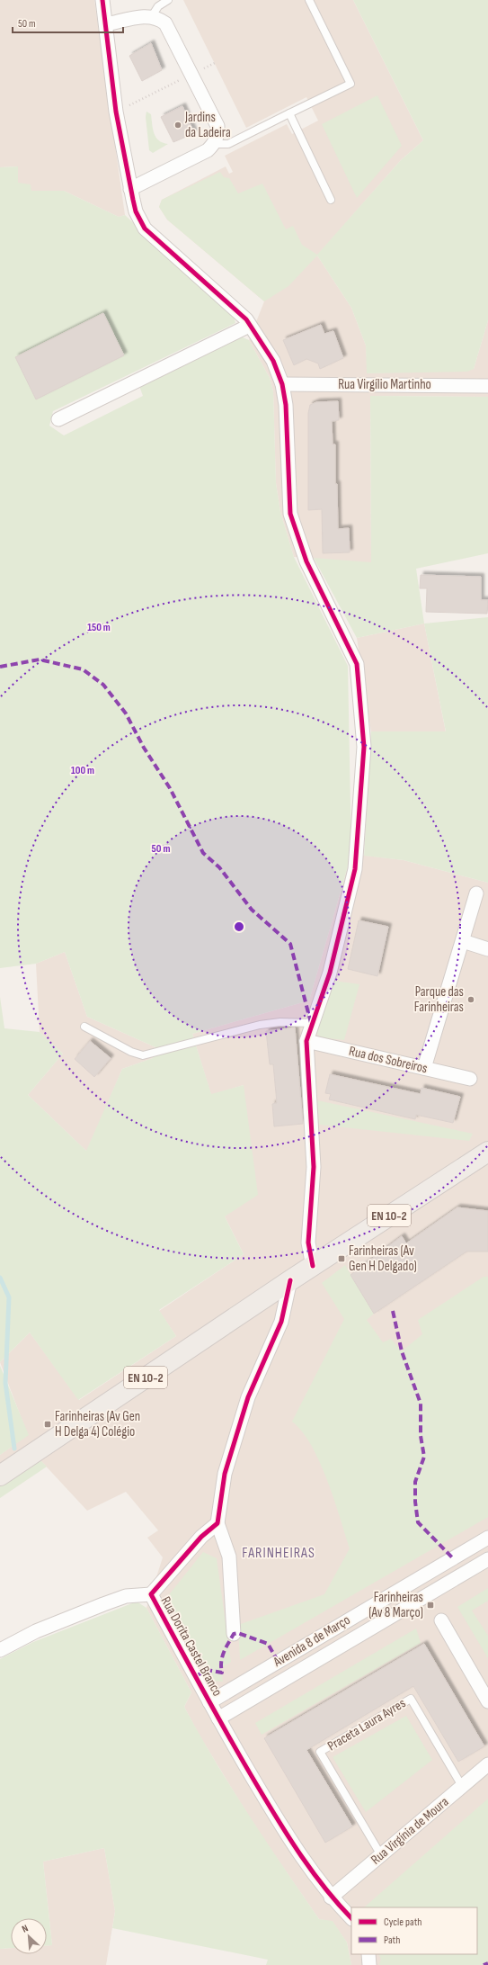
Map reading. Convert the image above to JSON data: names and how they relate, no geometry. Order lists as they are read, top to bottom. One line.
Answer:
{"streets":{"main road":["EN 10-2"],"street":["Rua Virgílio Martinho","Rua dos Sobreiros","Avenida 8 de Março","Rua Dorita Castel Branco","Rua Virgínia de Moura"],"lane":["Praceta Laura Ayres"]},"crossings":[["Avenida 8 de Março","Rua Dorita Castel Branco"],["Rua Dorita Castel Branco","Rua Virgínia de Moura"],["Praceta Laura Ayres","Rua Virgínia de Moura"]],"districts":["FARINHEIRAS"],"places":{"other":["Jardins da Ladeira","Parque das Farinheiras"],"transit":["Farinheiras (Av Gen H Delgado)","Farinheiras (Av Gen H Delga 4) Colégio","Farinheiras (Av 8 Março)"]},"legend":["Cycle path","Path"],"scale_bar":"50 m","north":"top left","rings":["150 m","100 m","50 m"]}
